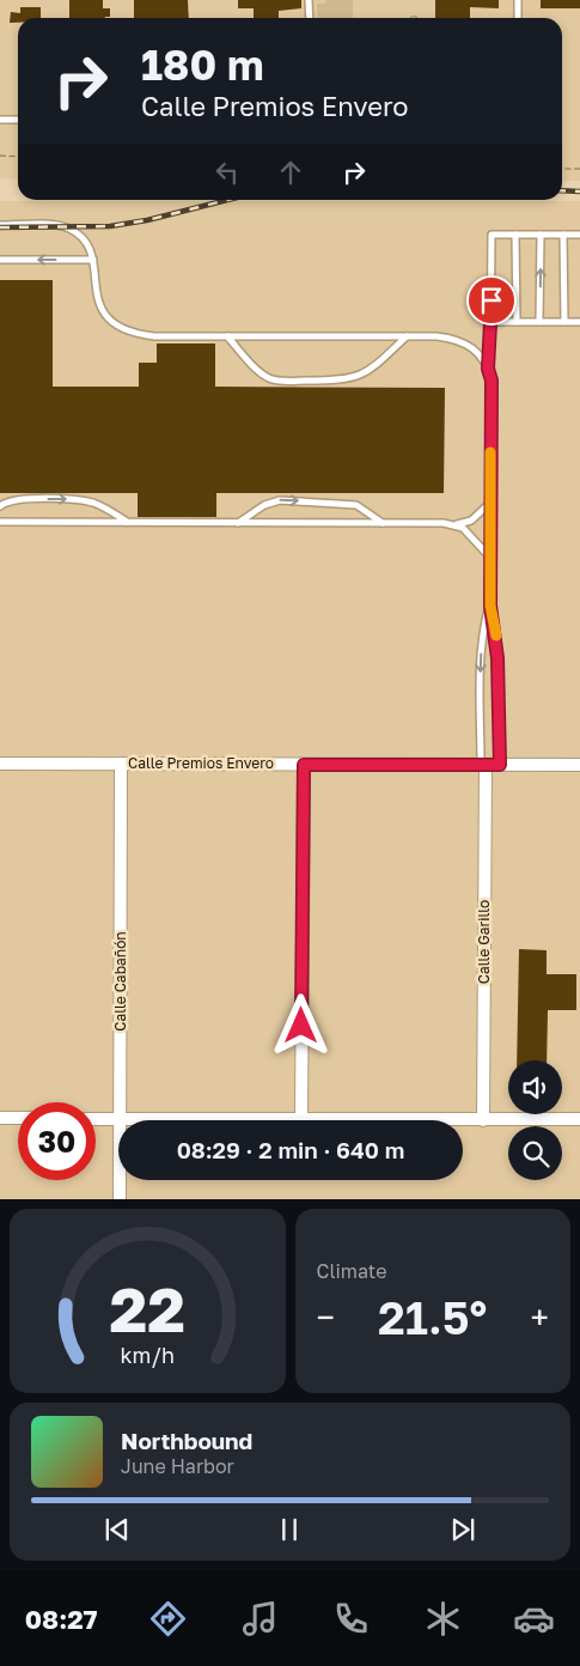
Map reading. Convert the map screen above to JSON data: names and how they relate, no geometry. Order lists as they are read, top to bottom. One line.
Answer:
{"streets":{"street":["Calle Premios Envero","Calle Garillo","Calle Cabañón"]},"crossings":[["Calle Premios Envero","Calle Garillo"],["Calle Premios Envero","Calle Cabañón"]],"page":{"turn":["180 m","Calle Premios Envero"],"limit":"30","trip":"08:29 · 2 min · 640 m","tile":"Climate","heat":["−","21.5°","+"],"song":["Northbound","June Harbor"],"tabs":"08:27","gauge":["22","km/h"]}}
